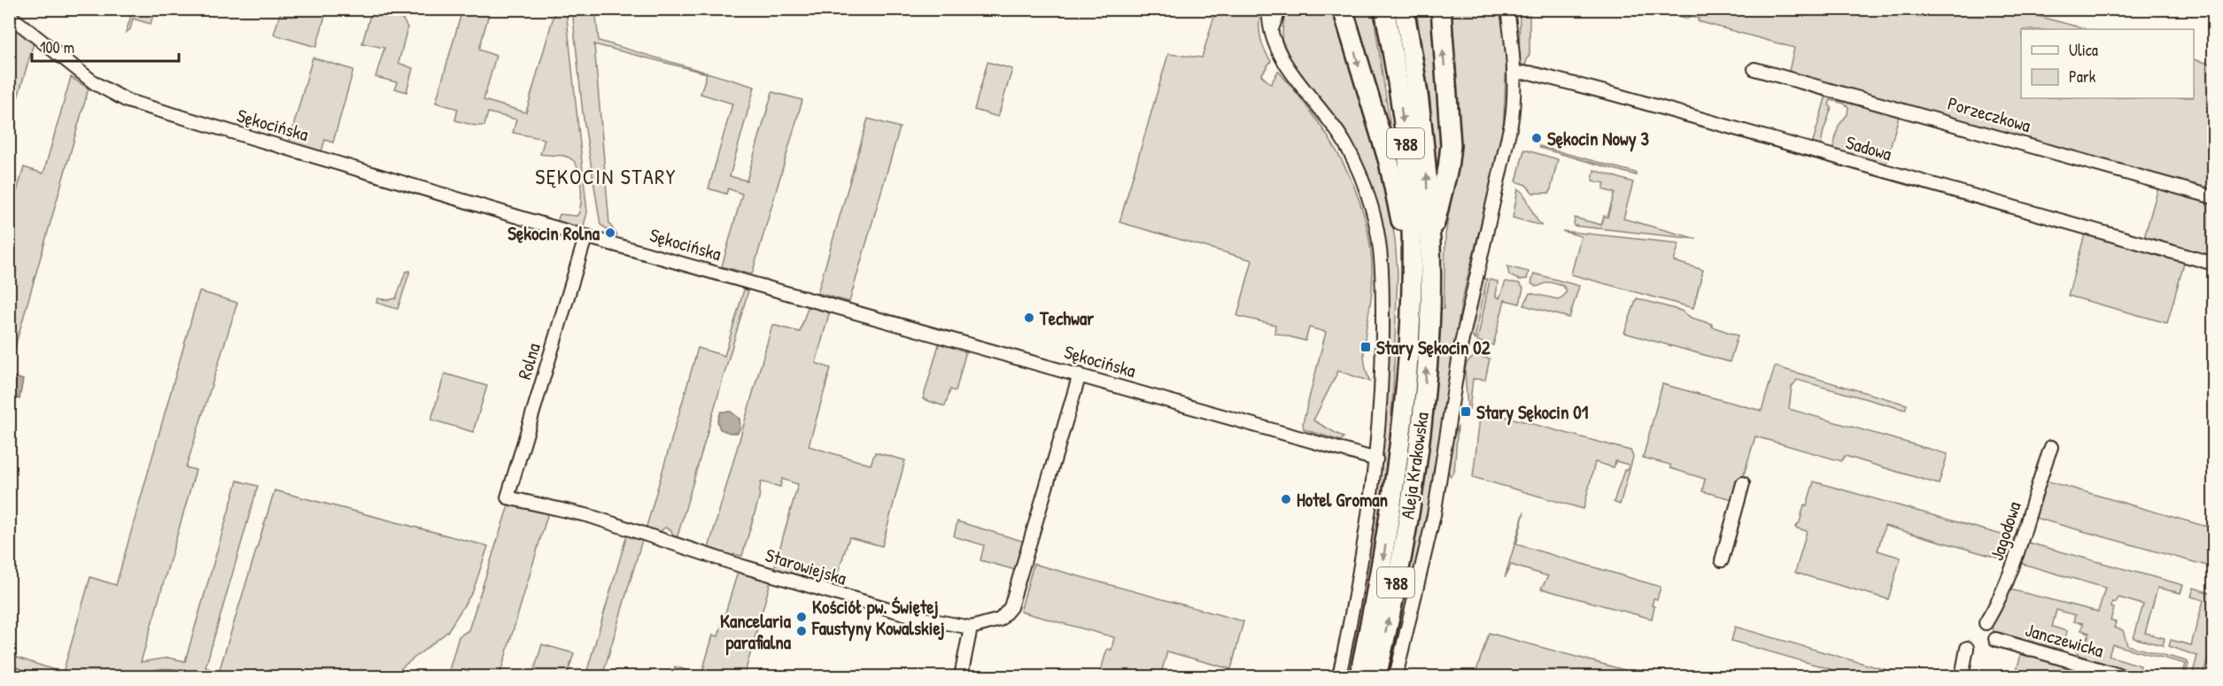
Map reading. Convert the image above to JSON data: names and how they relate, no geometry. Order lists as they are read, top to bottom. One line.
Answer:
{"streets":{"main road":["788","Aleja Krakowska"],"street":["Porzeczkowa","Sękocińska","Sadowa","Rolna","Jagodowa","Starowiejska","Janczewicka"]},"crossings":[["Sękocińska","Rolna"],["Sękocińska","Aleja Krakowska"],["Sękocińska","Starowiejska"],["788","Aleja Krakowska"],["Rolna","Starowiejska"]],"districts":["SĘKOCIN STARY"],"places":{"other":["Sękocin Nowy 3","Sękocin Rolna","Techwar","Hotel Groman","Kościół pw. Świętej Faustyny Kowalskiej","Kancelaria parafialna"],"transit":["Stary Sękocin 02","Stary Sękocin 01"]},"legend":["Ulica","Park"],"scale_bar":"100 m"}
